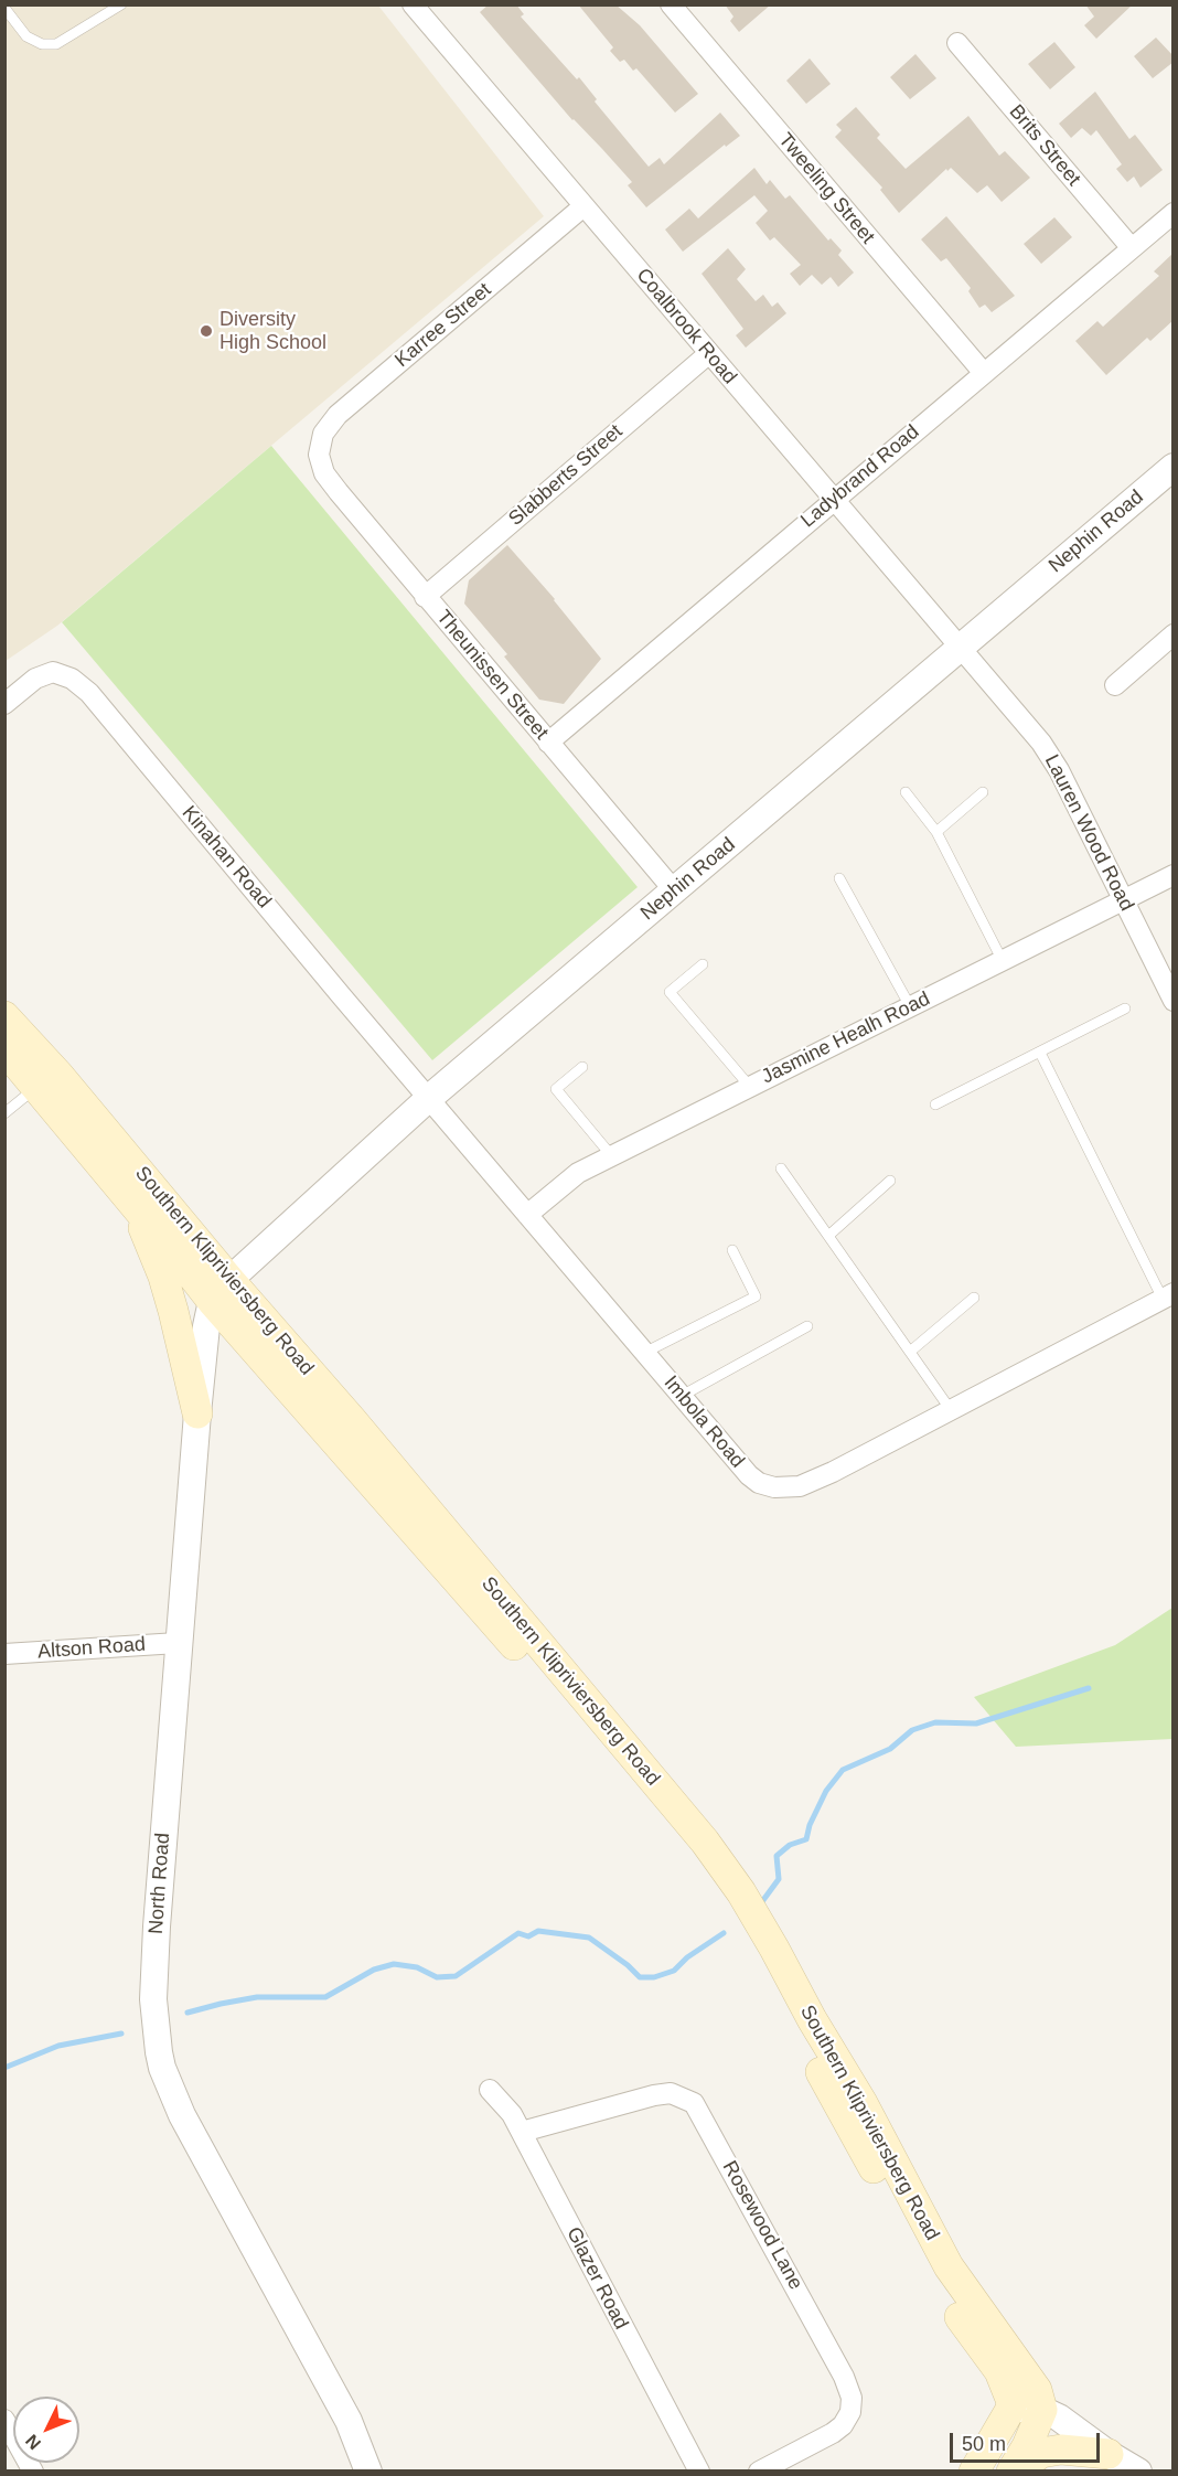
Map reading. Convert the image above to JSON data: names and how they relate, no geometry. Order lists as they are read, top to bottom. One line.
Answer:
{"streets":{"main road":["Southern Klipriviersberg Road"],"street":["Brits Street","Tweeling Street","Karree Street","Coalbrook Road","Slabberts Street","Ladybrand Road","Nephin Road","Theunissen Street","Lauren Wood Road","Kinahan Road","Jasmine Healh Road","Imbola Road","Altson Road","North Road","Rosewood Lane","Glazer Road"]},"crossings":[["Brits Street","Ladybrand Road"],["Tweeling Street","Ladybrand Road"],["Karree Street","Coalbrook Road"],["Karree Street","Theunissen Street"],["Coalbrook Road","Slabberts Street"],["Coalbrook Road","Ladybrand Road"],["Coalbrook Road","Nephin Road"],["Coalbrook Road","Lauren Wood Road"],["Slabberts Street","Theunissen Street"],["Ladybrand Road","Theunissen Street"],["Nephin Road","Theunissen Street"],["Nephin Road","Lauren Wood Road"],["Nephin Road","Kinahan Road"],["Nephin Road","Southern Klipriviersberg Road"],["Nephin Road","Imbola Road"],["Nephin Road","North Road"],["Lauren Wood Road","Jasmine Healh Road"],["Kinahan Road","Imbola Road"],["Jasmine Healh Road","Imbola Road"],["Southern Klipriviersberg Road","North Road"],["Altson Road","North Road"],["Rosewood Lane","Glazer Road"]],"places":["Diversity High School"],"scale_bar":"50 m","north":"bottom left"}
